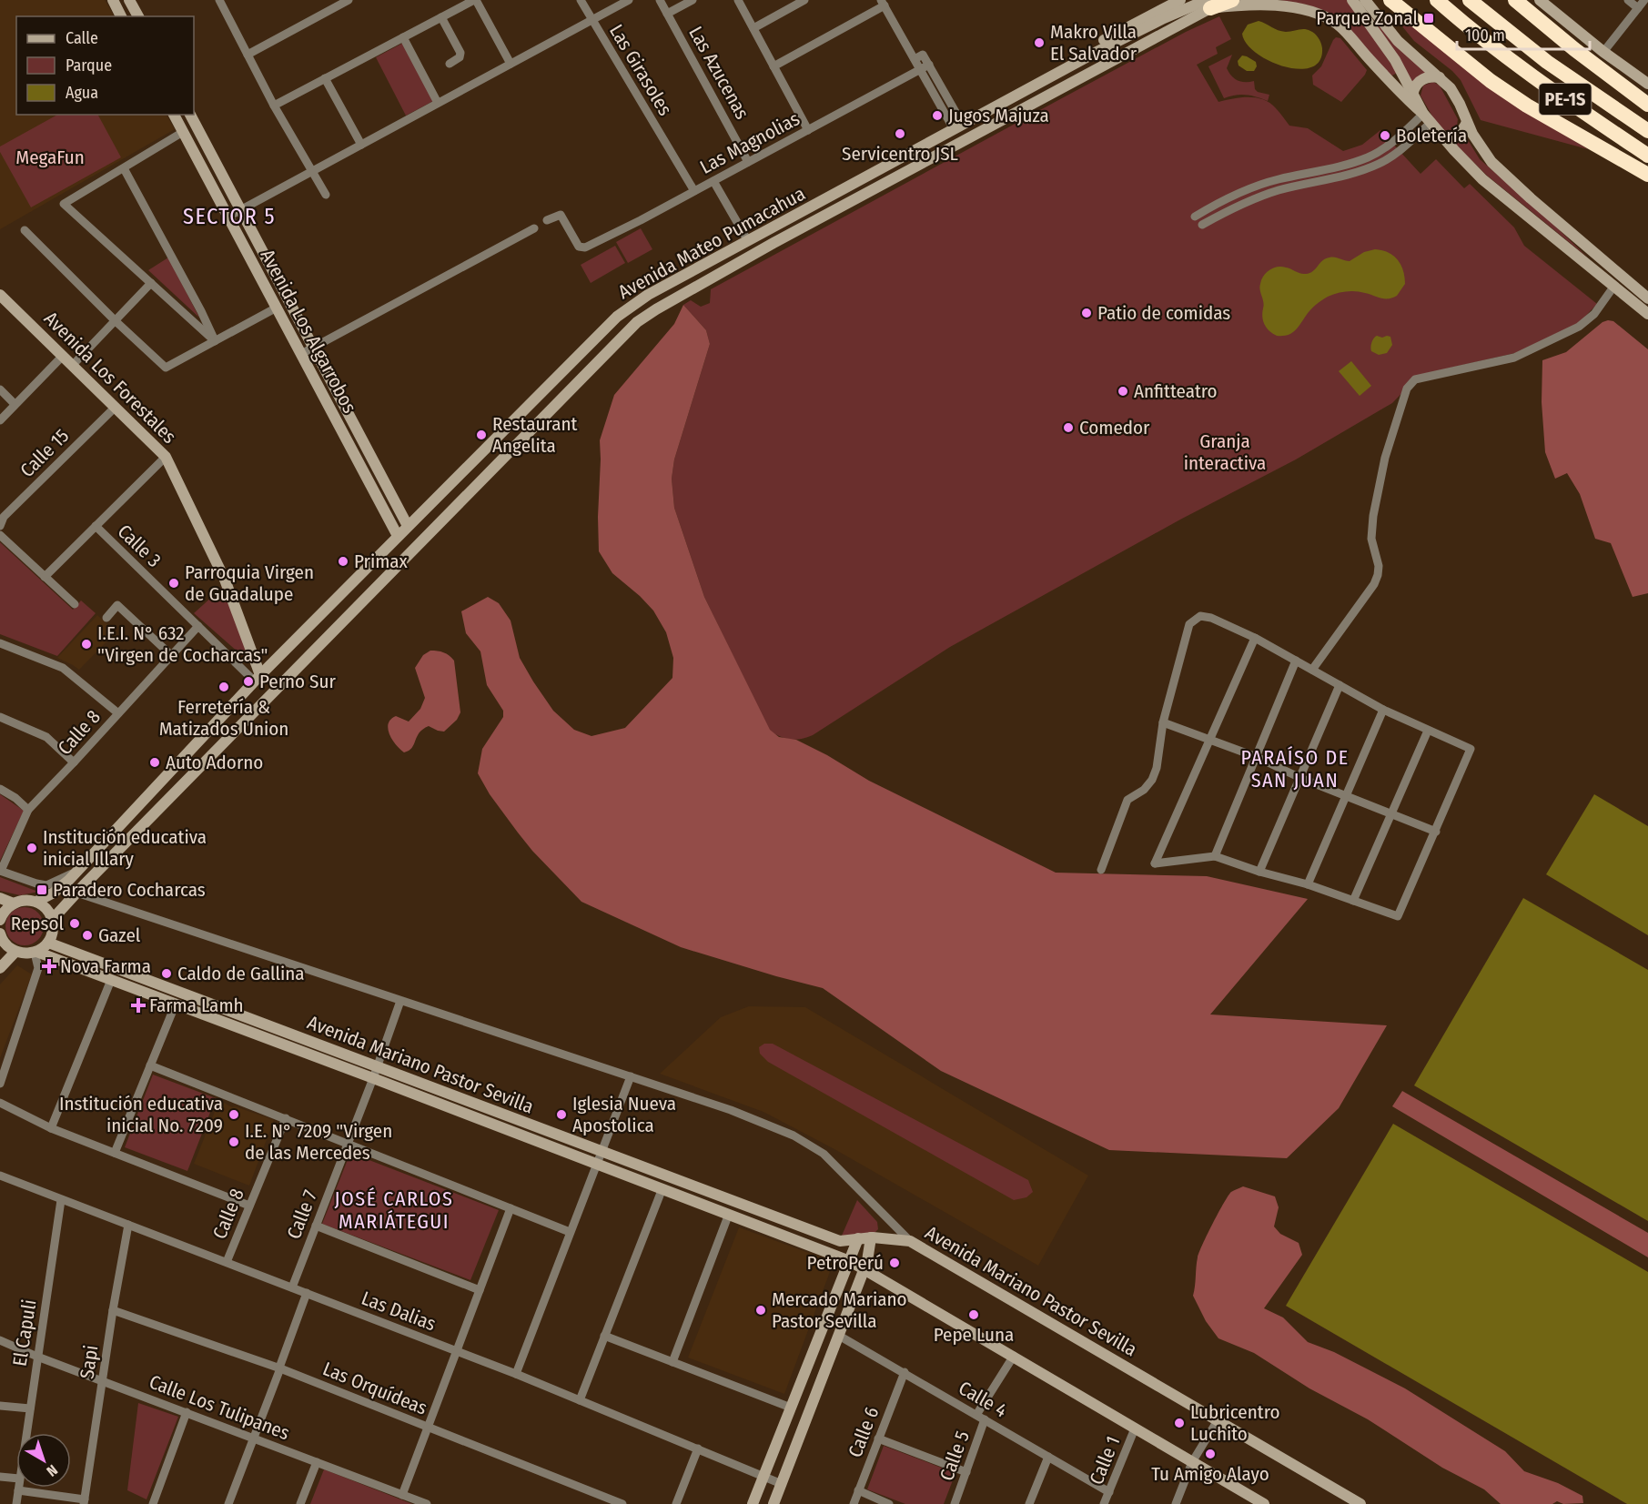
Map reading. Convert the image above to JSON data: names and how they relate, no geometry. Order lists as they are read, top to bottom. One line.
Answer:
{"streets":{"highway":["PE-1S"],"main road":["Avenida Mateo Pumacahua","Avenida Los Algarrobos","Avenida Los Forestales","Avenida Mariano Pastor Sevilla"],"street":["Las Girasoles","Las Azucenas","Las Magnolias","Calle 15","Calle 3","Calle 8","Calle 7","Las Dalias","El Capuli","Sapi","Las Orquídeas","Calle 4","Calle Los Tulipanes","Calle 6","Calle 5","Calle 1"]},"crossings":[["Las Girasoles","Las Magnolias"],["Las Azucenas","Las Magnolias"],["Avenida Mateo Pumacahua","Avenida Los Algarrobos"],["Avenida Mateo Pumacahua","Avenida Los Forestales"],["Avenida Mateo Pumacahua","Calle 3"],["Avenida Los Forestales","Calle 15"],["Avenida Los Forestales","Calle 3"],["Calle 3","Calle 8"],["Calle 8","Las Dalias"],["Avenida Mariano Pastor Sevilla","Calle 7"],["Avenida Mariano Pastor Sevilla","Calle 1"],["Calle 7","Las Dalias"],["Las Dalias","El Capuli"],["Las Dalias","Sapi"],["El Capuli","Calle Los Tulipanes"],["Sapi","Las Orquídeas"],["Sapi","Calle Los Tulipanes"],["Calle 4","Calle 6"],["Calle 4","Calle 5"],["Calle 4","Calle 1"]],"districts":["SECTOR 5","PARAÍSO DE SAN JUAN","JOSÉ CARLOS MARIÁTEGUI"],"parks":["MegaFun","Granja interactiva"],"places":{"transit":["Parque Zonal","Paradero Cocharcas"],"other":["Makro Villa El Salvador","Jugos Majuza","Servicentro JSL","Boletería","Patio de comidas","Anfitteatro","Comedor","Restaurant Angelita","Primax","Parroquia Virgen de Guadalupe","I.E.I. N° 632 \"Virgen de Cocharcas\"","Perno Sur","Ferretería & Matizados Union","Auto Adorno","Institución educativa inicial Illary","Repsol","Gazel","Caldo de Gallina","Institución educativa inicial No. 7209","Iglesia Nueva Apostolica","I.E. N° 7209 \"Virgen de las Mercedes","PetroPerú","Mercado Mariano Pastor Sevilla","Pepe Luna","Lubricentro Luchito","Tu Amigo Alayo"],"health":["Nova Farma","Farma Lamh"]},"legend":["Calle","Parque","Agua"],"scale_bar":"100 m","north":"bottom right"}
